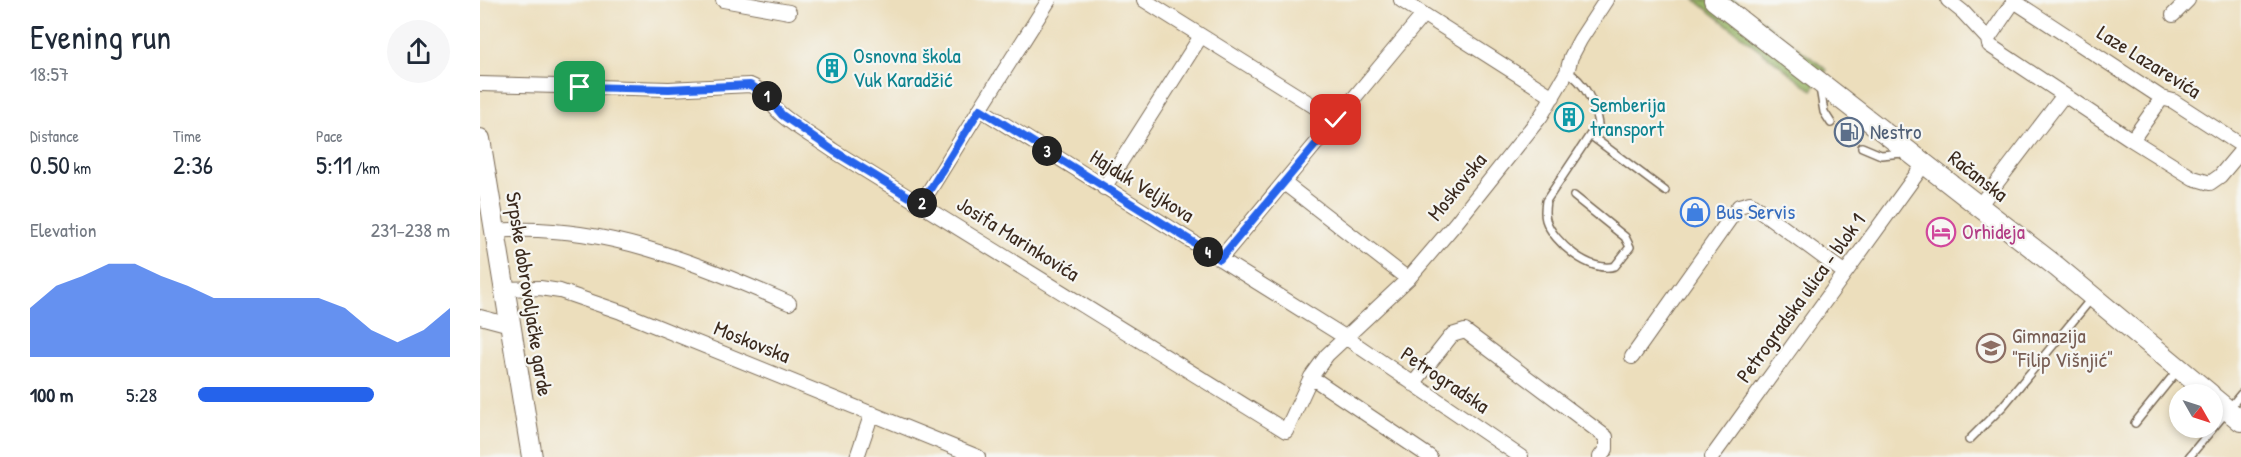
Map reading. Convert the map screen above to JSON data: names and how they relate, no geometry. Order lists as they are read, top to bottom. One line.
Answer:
{"streets":{"main road":["Račanska","Srpske dobrovoljačke garde"],"street":["Laze Lazarevića","Hajduk Veljkova","Moskovska","Josifa Marinkovića","Petrogradska ulica - blok 1","Petrogradska"]},"crossings":[["Račanska","Petrogradska ulica - blok 1"],["Hajduk Veljkova","Moskovska"],["Hajduk Veljkova","Petrogradska"],["Moskovska","Josifa Marinkovića"],["Moskovska","Srpske dobrovoljačke garde"],["Moskovska","Petrogradska"]],"places":{"building":["Osnovna škola Vuk Karadžić","Semberija transport"],"fuel station":["Nestro"],"shop":["Bus Servis"],"hotel":["Orhideja"],"school or university":["Gimnazija \"Filip Višnjić\""]},"north":"bottom right","page":{"heading":["Evening run","18:57"],"pins":["1","3","2","4"],"stats":[["Distance","0.50 km"],["Time","2:36"],["Pace","5:11 /km"]],"chart":["Elevation","231–238 m"],"list":[{"name":"100 m","note":"5:28"}]}}
